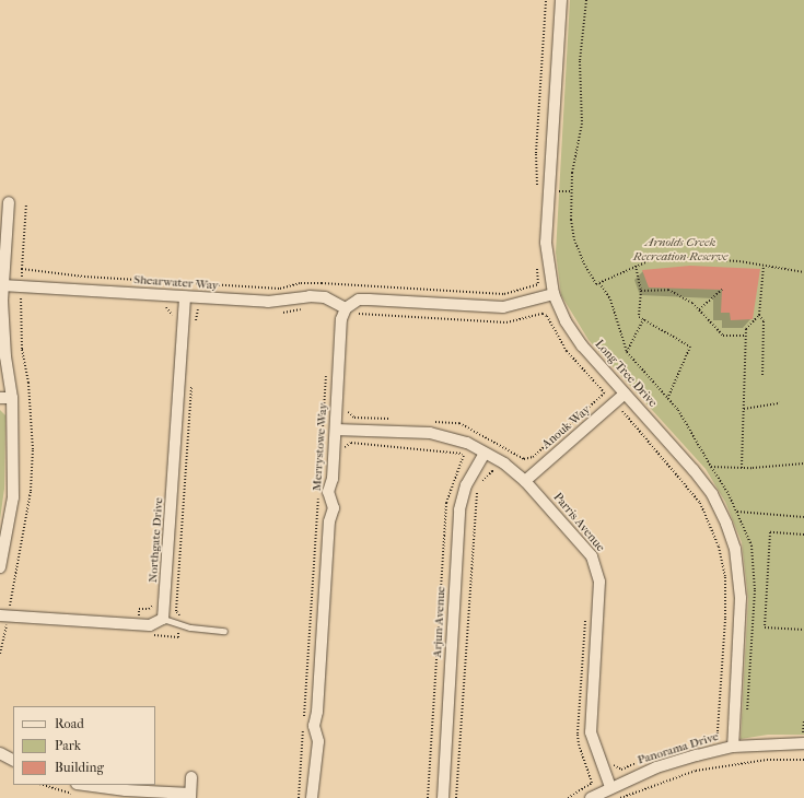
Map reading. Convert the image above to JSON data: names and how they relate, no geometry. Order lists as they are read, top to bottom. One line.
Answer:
{"streets":{"street":["Shearwater Way","Long Tree Drive","Anouk Way","Merrystowe Way","Parris Avenue","Northgate Drive","Arjun Avenue","Panorama Drive"]},"crossings":[["Shearwater Way","Merrystowe Way"],["Shearwater Way","Northgate Drive"],["Long Tree Drive","Anouk Way"],["Long Tree Drive","Panorama Drive"],["Anouk Way","Parris Avenue"],["Merrystowe Way","Parris Avenue"],["Parris Avenue","Arjun Avenue"],["Parris Avenue","Panorama Drive"]],"parks":["Arnolds Creek Recreation Reserve"],"legend":["Road","Park","Building"]}
